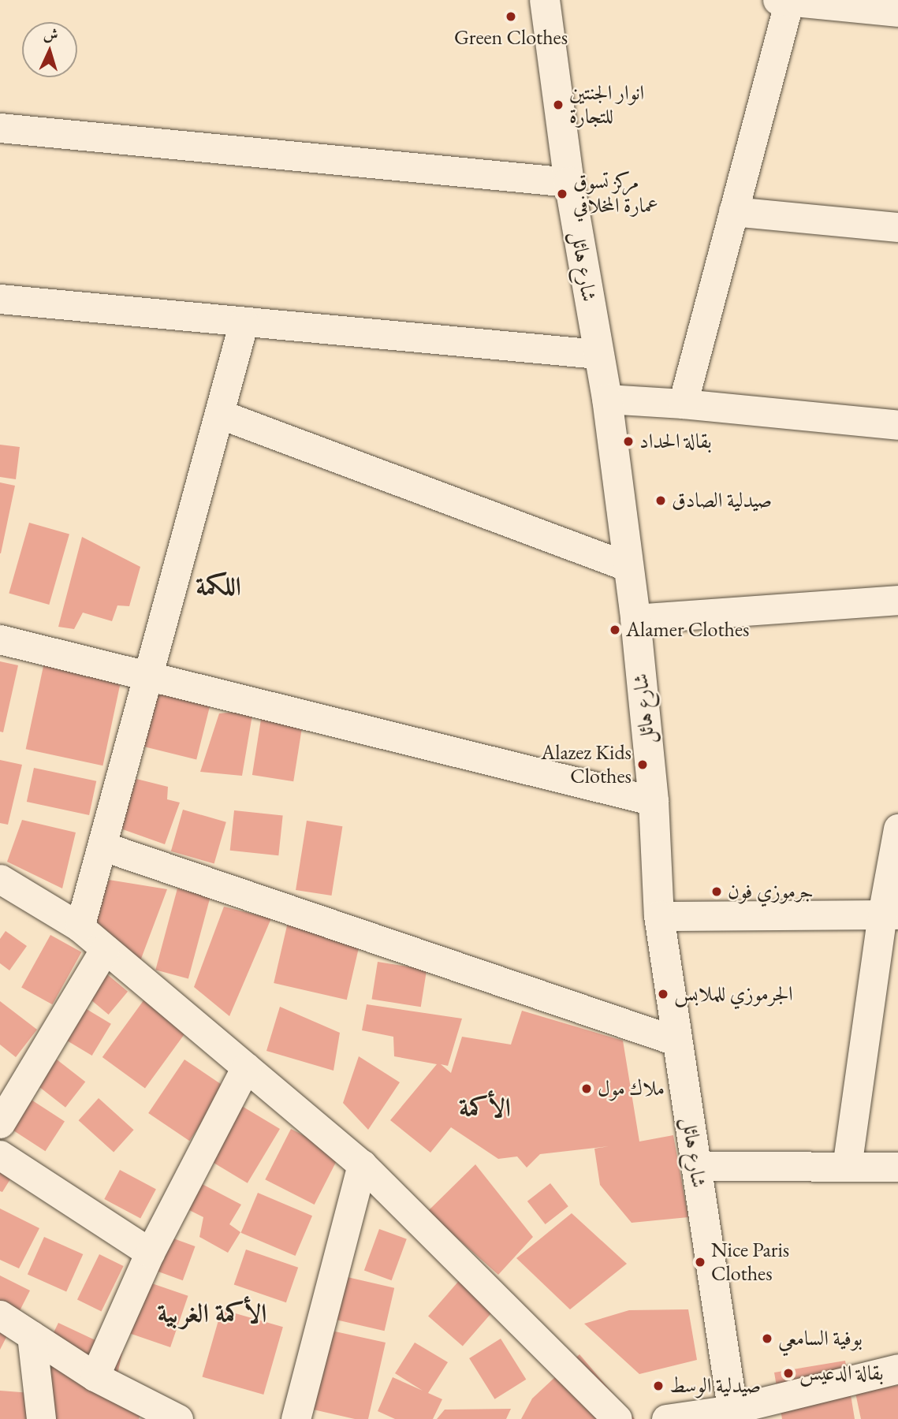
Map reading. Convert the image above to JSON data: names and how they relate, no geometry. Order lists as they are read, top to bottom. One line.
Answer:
{"streets":{"street":["شارع هائل"]},"districts":["اللكمة","الأكمة","الأكمة الغربية"],"places":["Green Clothes","انوار الجنتين للتجارة","مركز تسوق عمارة المخلافي","بقالة الحداد","صيدلية الصادق","Alamer Clothes","Alazez Kids Clothes","جرموزي فون","الجرموزي للملابس","ملاك مول","Nice Paris Clothes","بوفية السامعي","بقالة الدعيس","صيدلية الوسط"],"north":"top"}
